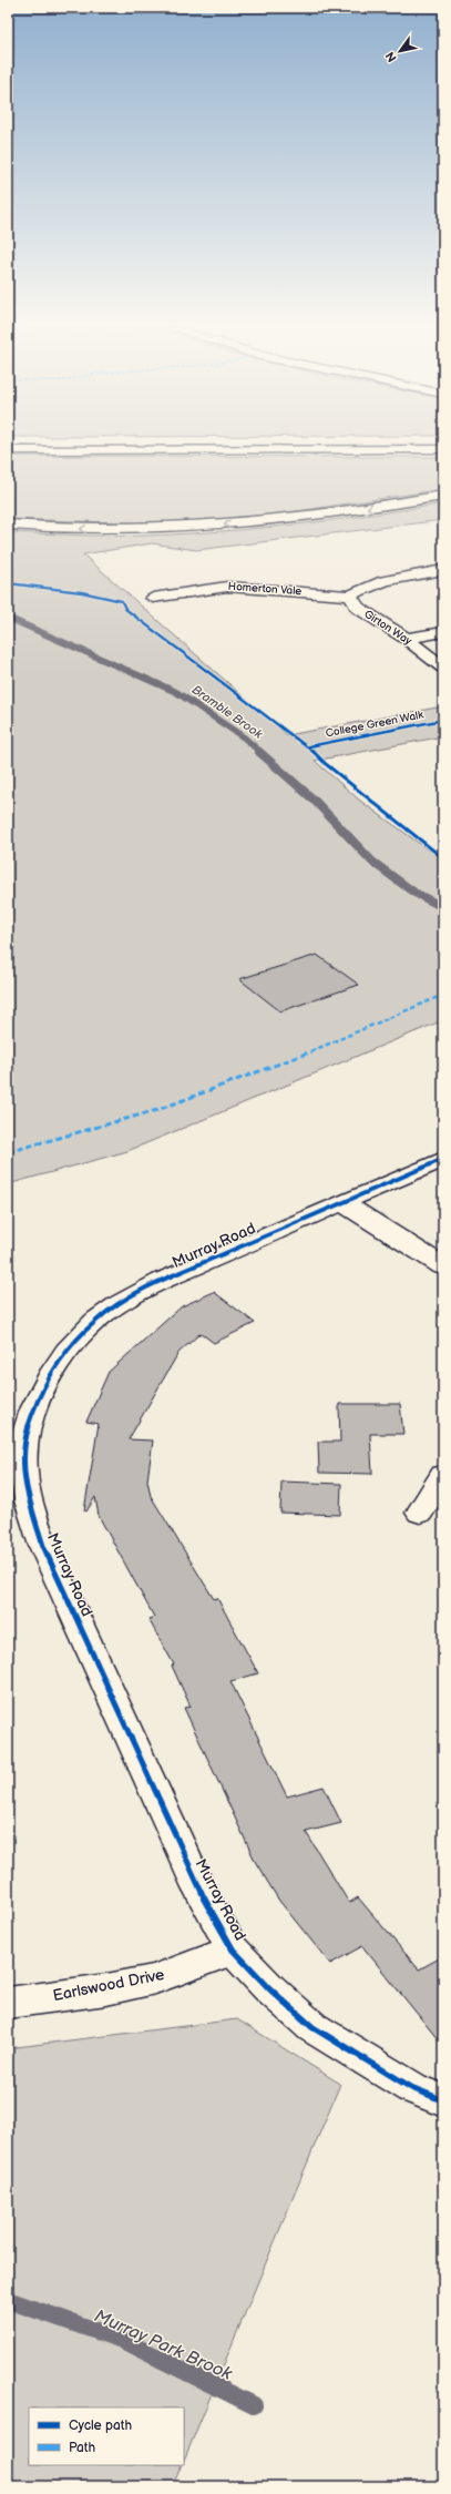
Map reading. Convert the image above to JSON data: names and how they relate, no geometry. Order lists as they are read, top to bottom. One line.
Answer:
{"streets":{"main road":["Homerton Vale","Girton Way","Murray Road","Earlswood Drive"],"cycle path":["College Green Walk"]},"crossings":[["Homerton Vale","Girton Way"],["Murray Road","Earlswood Drive"]],"water":["Bramble Brook","Murray Park Brook"],"legend":["Cycle path","Path"],"north":"bottom left"}
